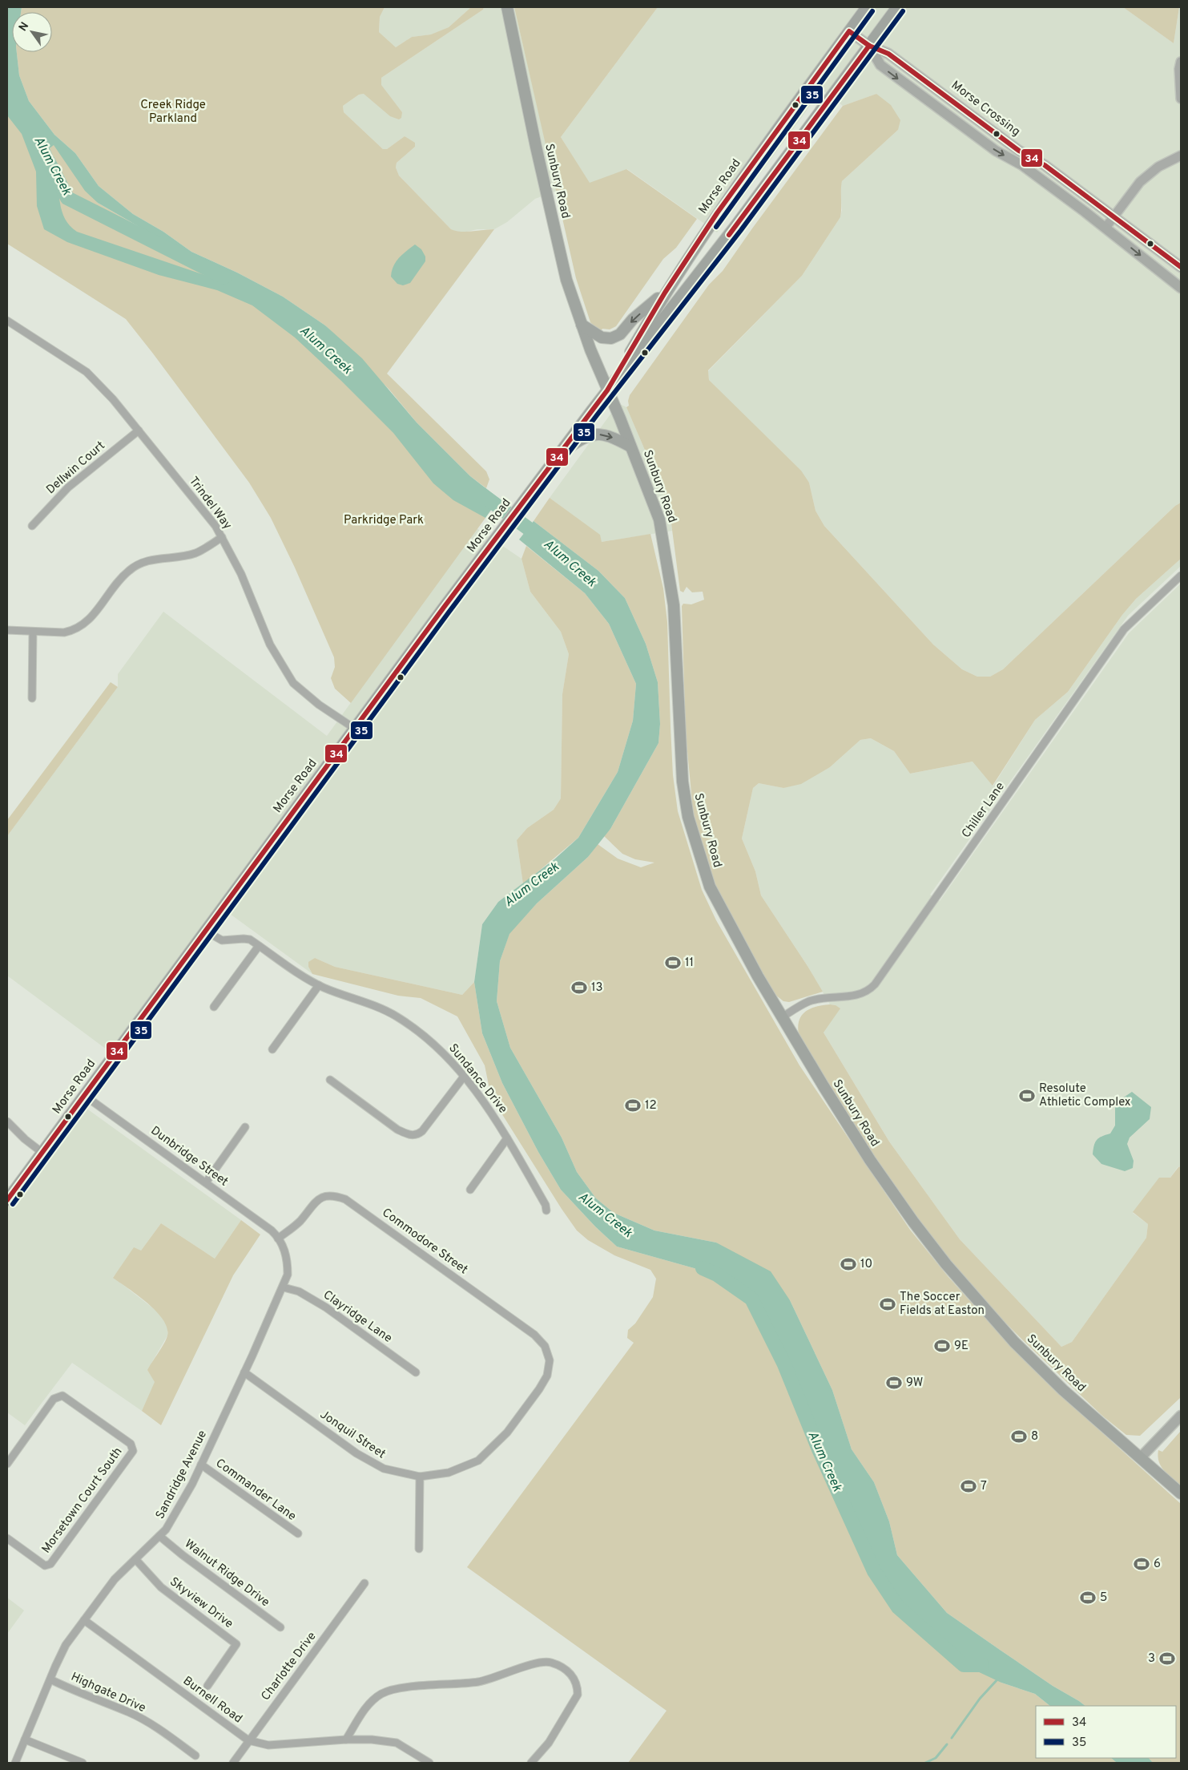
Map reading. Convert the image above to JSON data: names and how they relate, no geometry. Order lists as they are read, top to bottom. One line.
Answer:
{"streets":{"main road":["Morse Crossing","Sunbury Road","Morse Road"],"street":["Dellwin Court","Trindel Way","Chiller Lane","Sundance Drive","Dunbridge Street","Commodore Street","Clayridge Lane","Jonquil Street","Sandridge Avenue","Commander Lane","Morsetown Court South","Walnut Ridge Drive","Skyview Drive","Charlotte Drive","Highgate Drive","Burnell Road"]},"crossings":[["Morse Crossing","Morse Road"],["Sunbury Road","Morse Road"],["Sunbury Road","Chiller Lane"],["Morse Road","Trindel Way"],["Morse Road","Sundance Drive"],["Morse Road","Dunbridge Street"],["Dellwin Court","Trindel Way"],["Dunbridge Street","Commodore Street"],["Dunbridge Street","Sandridge Avenue"],["Commodore Street","Jonquil Street"],["Commodore Street","Sandridge Avenue"],["Clayridge Lane","Sandridge Avenue"],["Jonquil Street","Sandridge Avenue"],["Sandridge Avenue","Commander Lane"],["Sandridge Avenue","Walnut Ridge Drive"],["Sandridge Avenue","Skyview Drive"],["Sandridge Avenue","Highgate Drive"],["Sandridge Avenue","Burnell Road"],["Charlotte Drive","Burnell Road"]],"water":["Alum Creek"],"parks":["Creek Ridge Parkland","Parkridge Park"],"places":{"sports":["11","13","Resolute Athletic Complex","12","10","The Soccer Fields at Easton","9E","9W","8","7","6","5","3"]},"lines":["transit line 35","transit line 34"],"legend":["34","35"],"north":"top left"}
